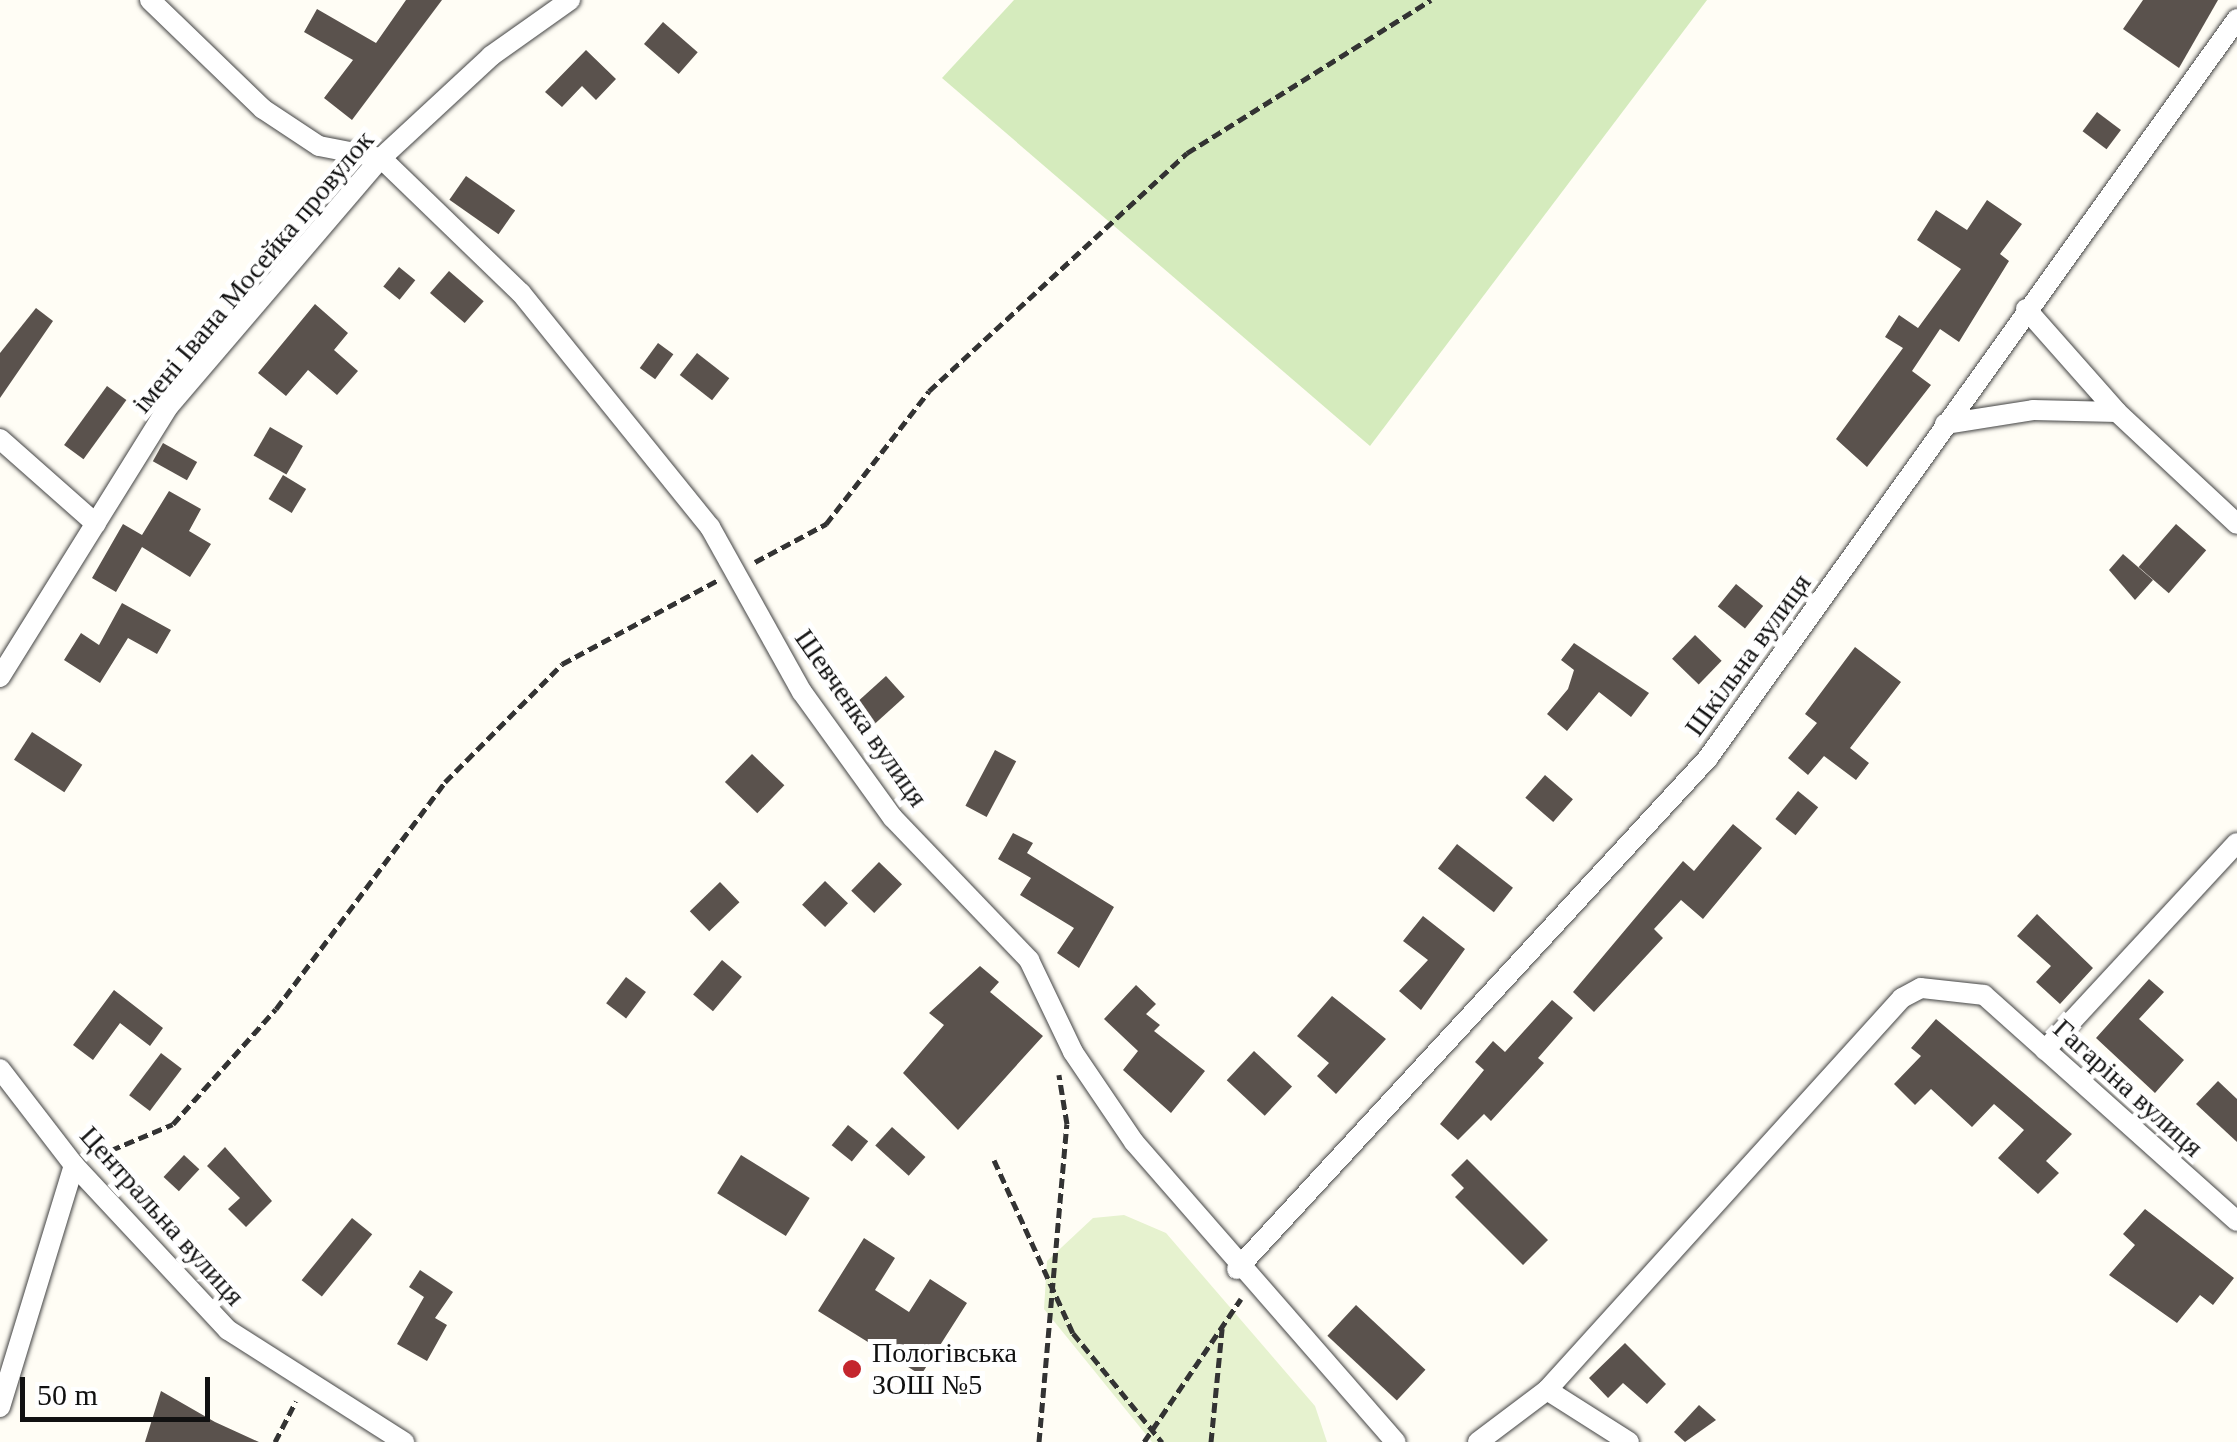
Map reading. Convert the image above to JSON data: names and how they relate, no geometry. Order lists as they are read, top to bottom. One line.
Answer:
{"streets":{"street":["імені Івана Мосейка провулок","Шкільна вулиця","Шевченка вулиця","Гагаріна вулиця","Центральна вулиця"]},"crossings":[["імені Івана Мосейка провулок","Шевченка вулиця"],["Шкільна вулиця","Шевченка вулиця"]],"places":["Пологівська ЗОШ №5"],"scale_bar":"50 m"}
